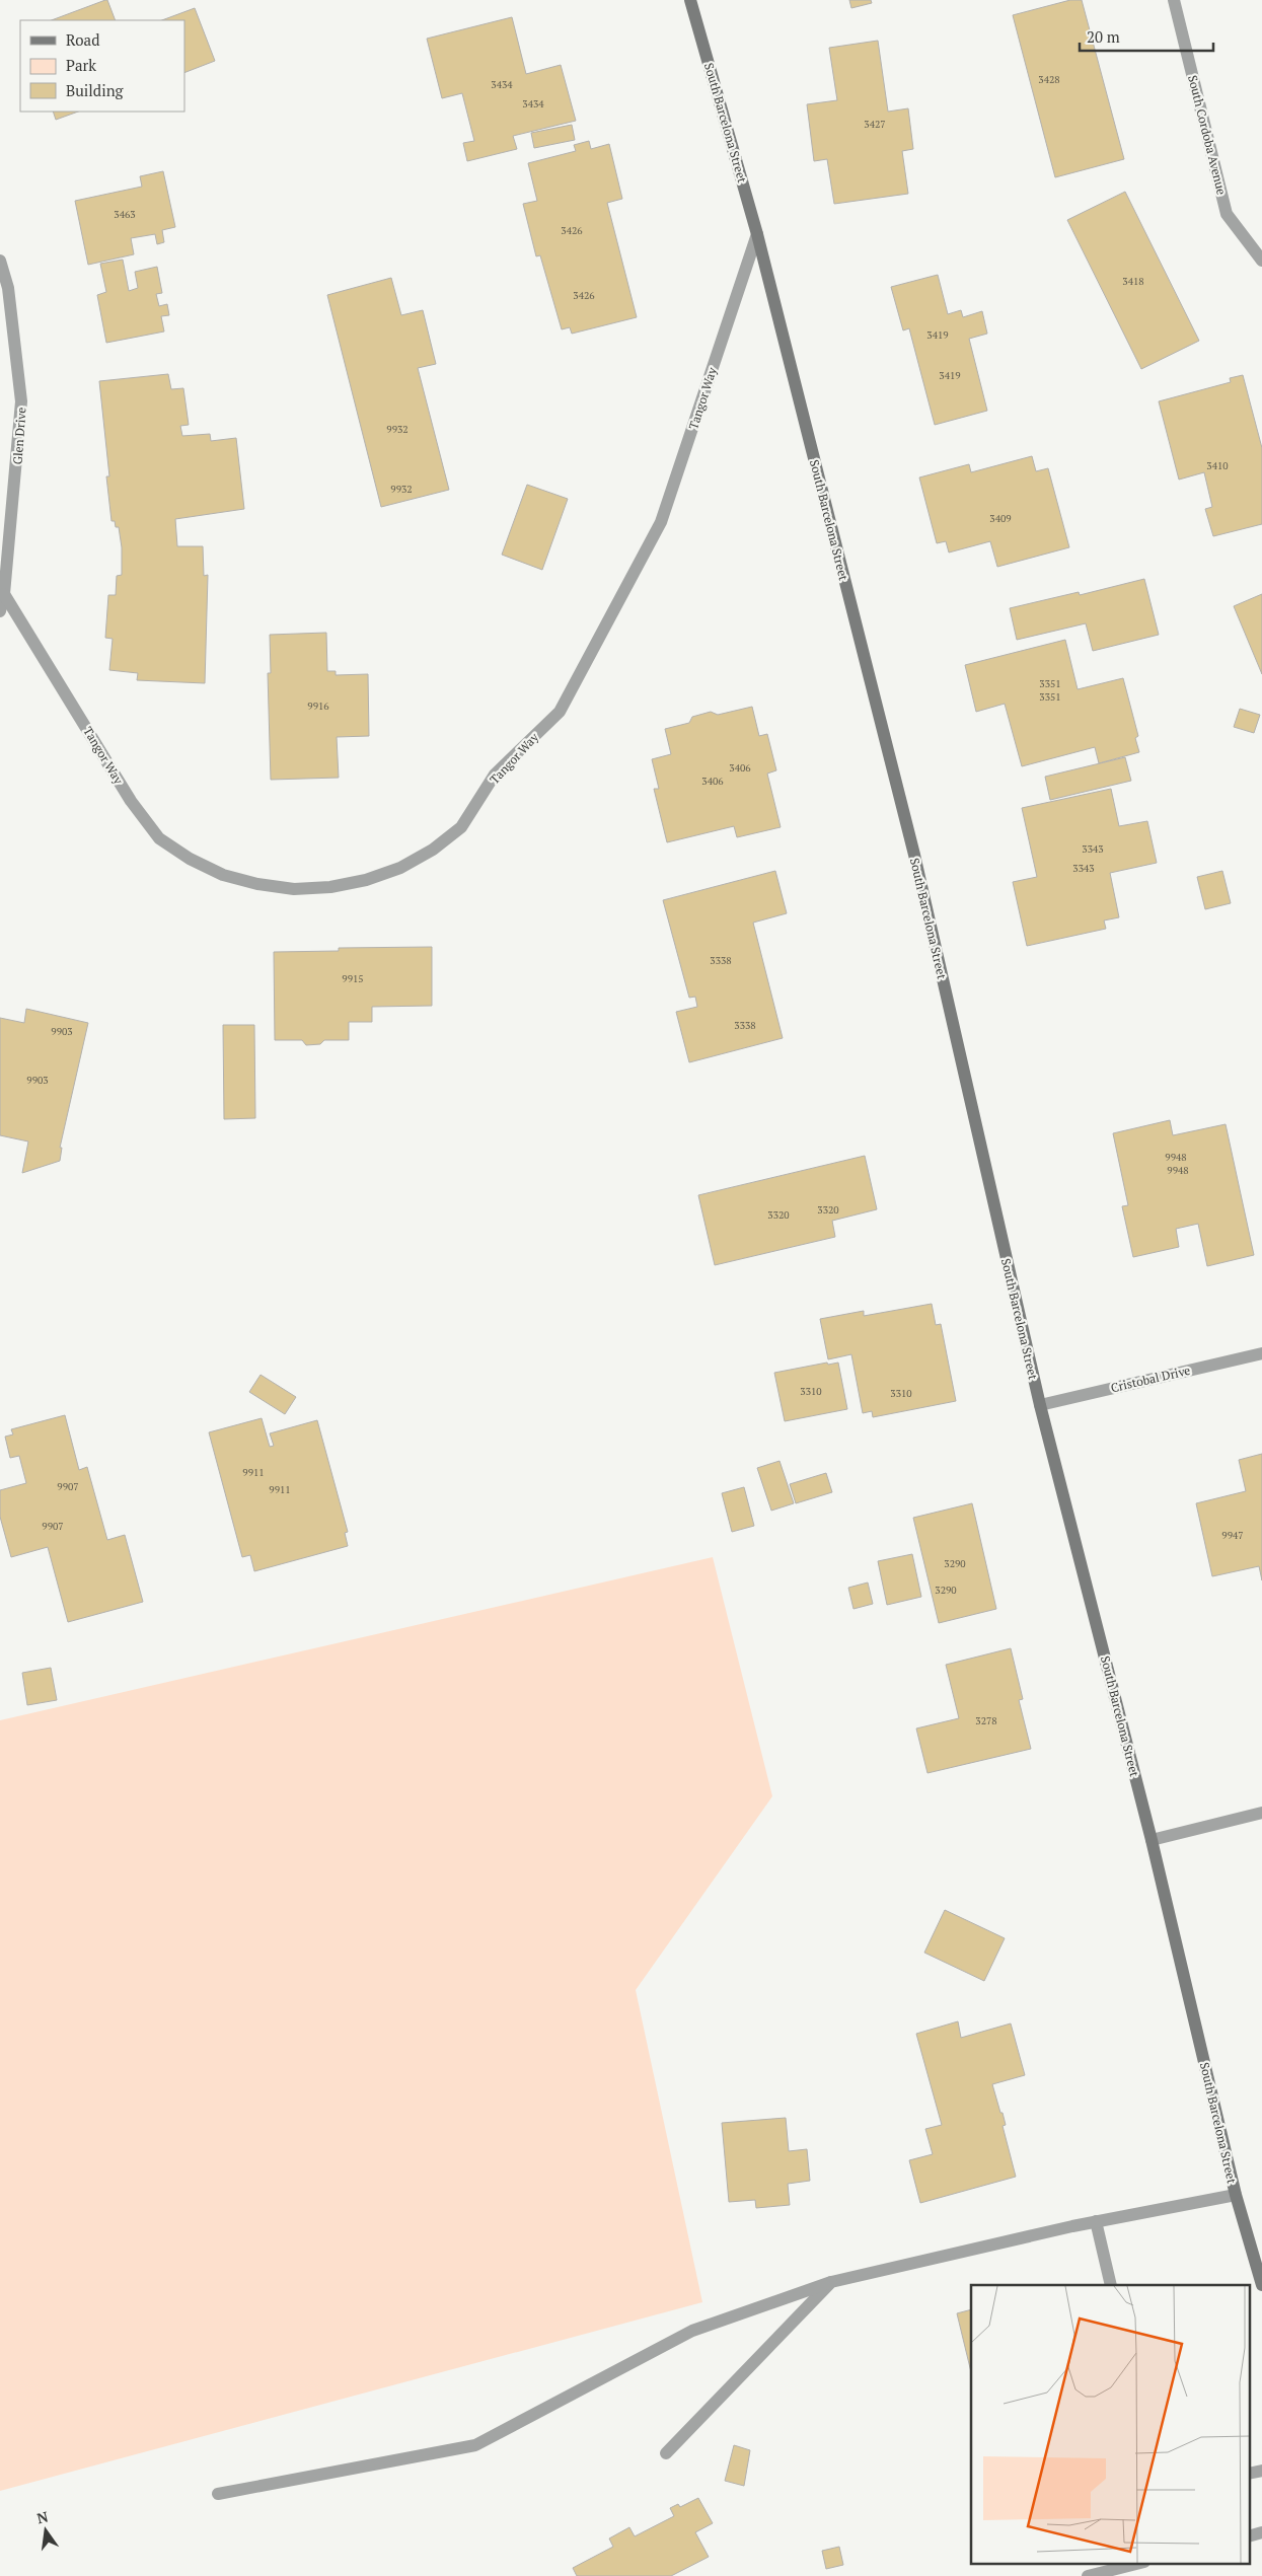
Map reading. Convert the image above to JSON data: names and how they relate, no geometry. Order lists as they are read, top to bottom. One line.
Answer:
{"streets":{"main road":["South Barcelona Street"],"street":["South Cordoba Avenue","Tangor Way","Glen Drive","Cristobal Drive"]},"crossings":[["South Barcelona Street","Tangor Way"],["South Barcelona Street","Cristobal Drive"],["Tangor Way","Glen Drive"]],"house_numbers":["3428","3434","3434","3427","3463","3426","3418","3426","3419","3419","9932","3410","9932","3409","3351","3351","9916","3406","3406","3343","3343","3338","9915","3338","9903","9903","9948","9948","3320","3320","3310","3310","9911","9907","9911","9907","9947","3290","3290","3278"],"legend":["Road","Park","Building"],"scale_bar":"20 m","north":"top"}
